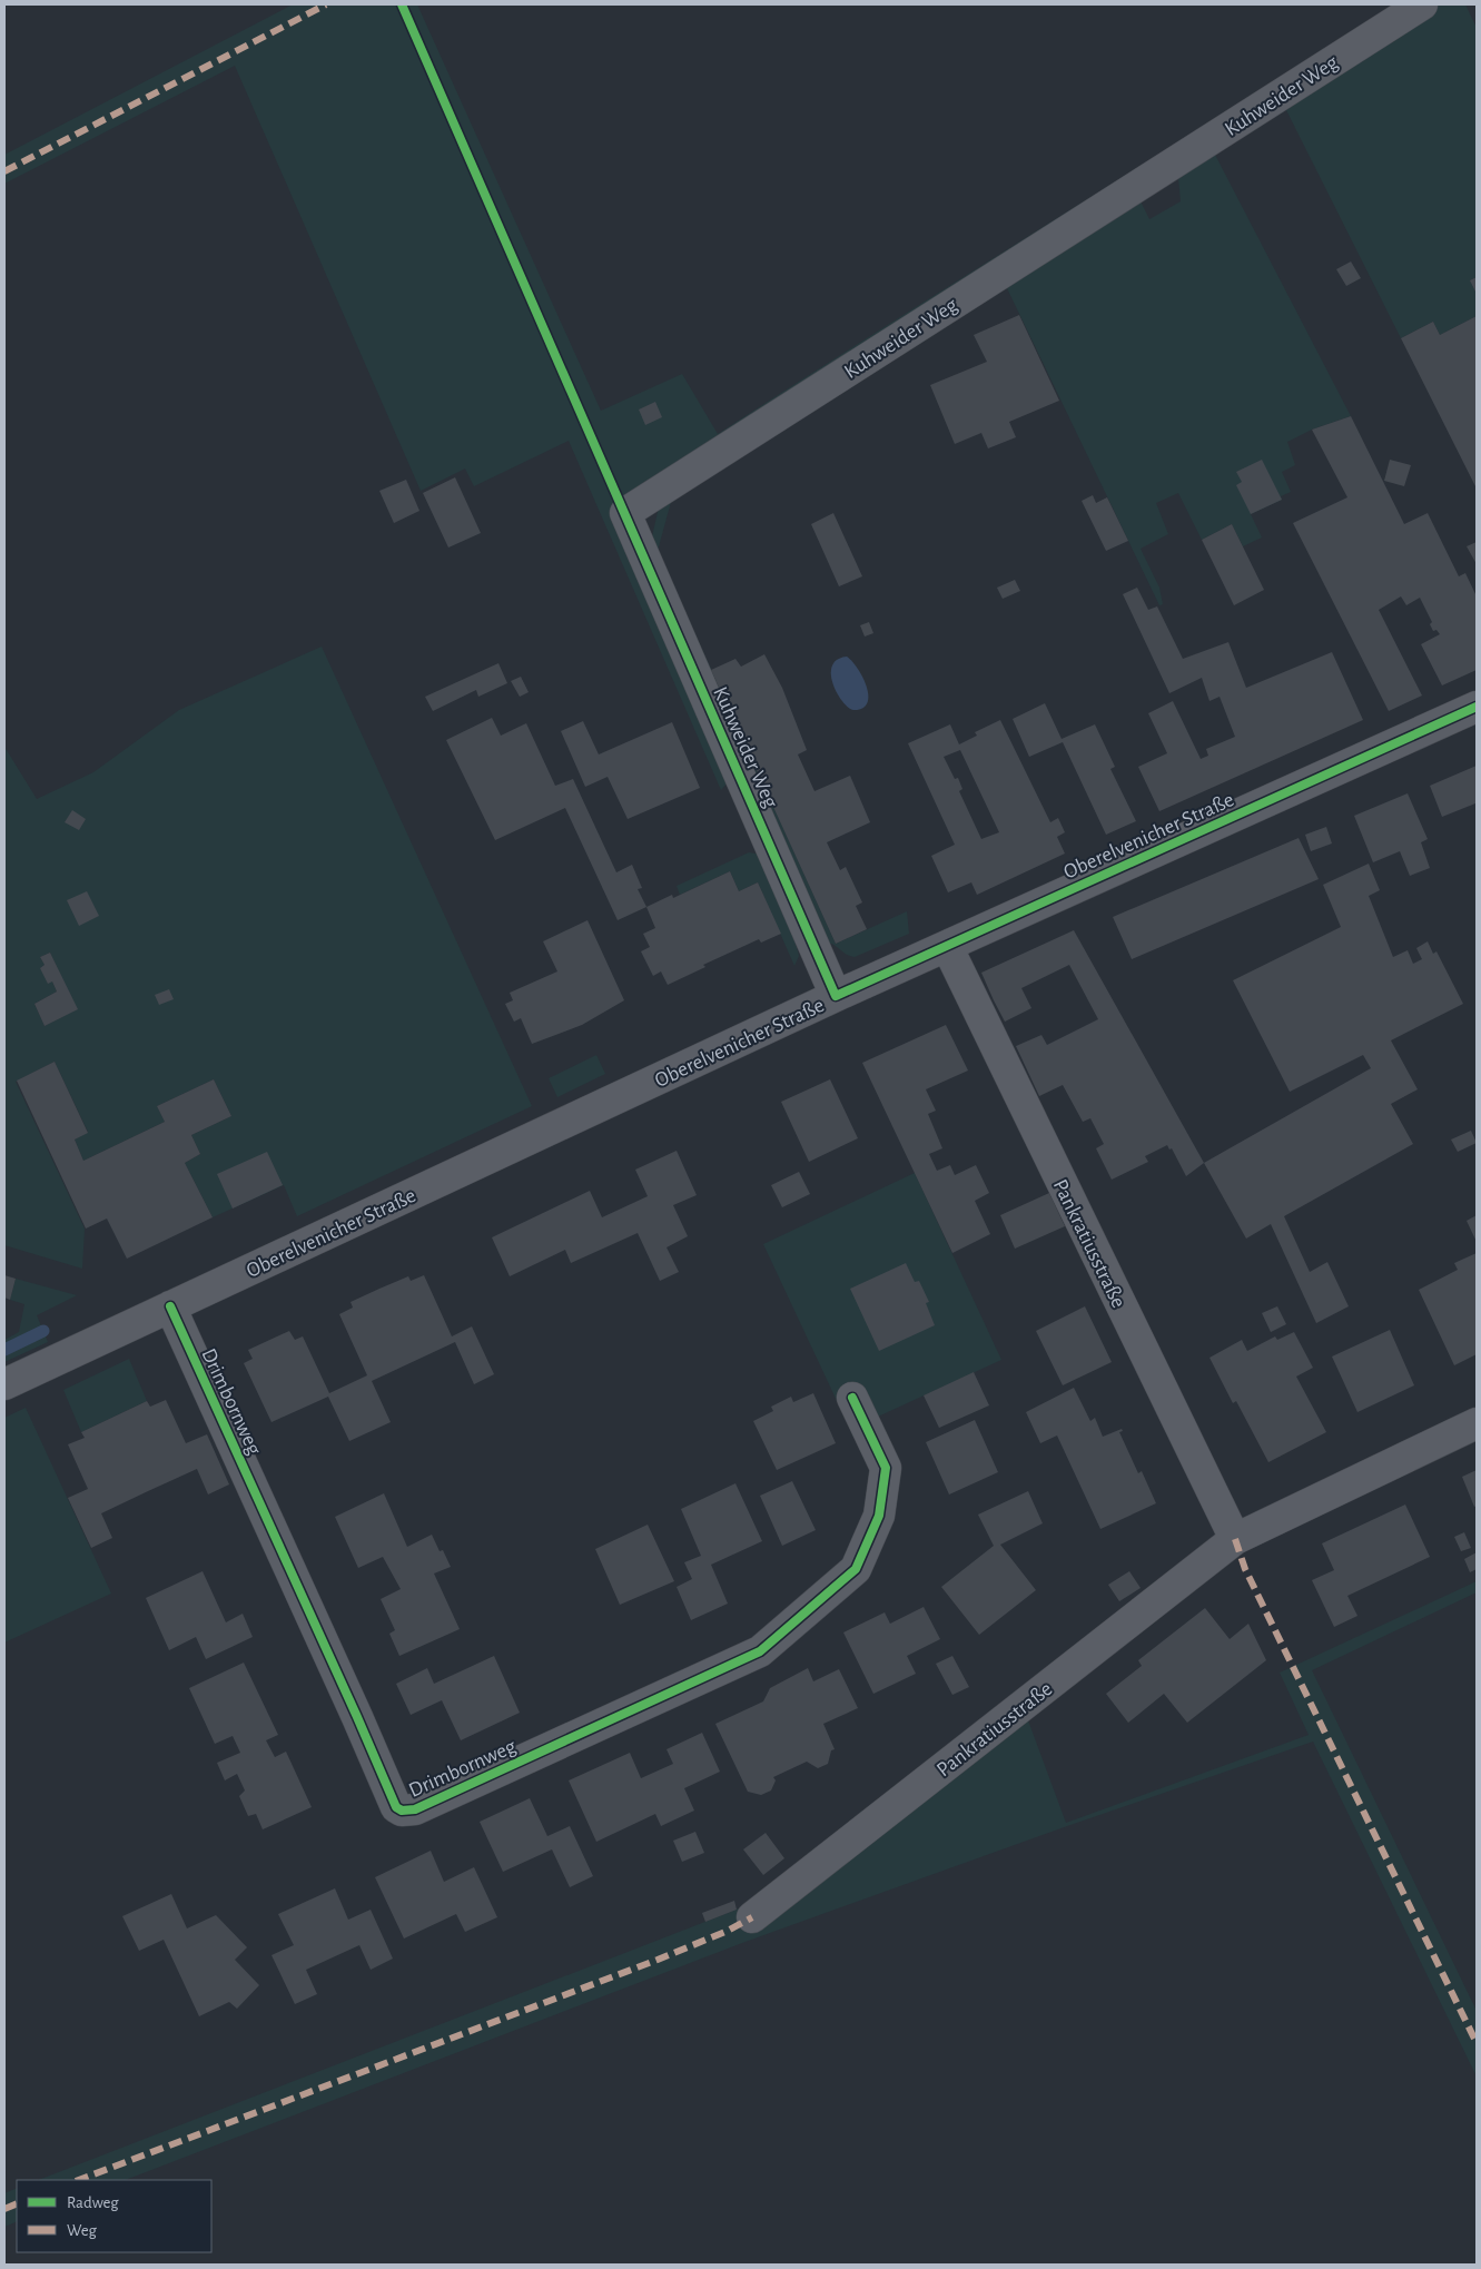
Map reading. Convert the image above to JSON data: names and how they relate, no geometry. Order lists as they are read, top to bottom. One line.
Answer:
{"streets":{"street":["Kuhweider Weg","Oberelvenicher Straße","Pankratiusstraße","Drimbornweg"]},"crossings":[["Kuhweider Weg","Oberelvenicher Straße"],["Oberelvenicher Straße","Pankratiusstraße"],["Oberelvenicher Straße","Drimbornweg"]],"legend":["Radweg","Weg"]}
